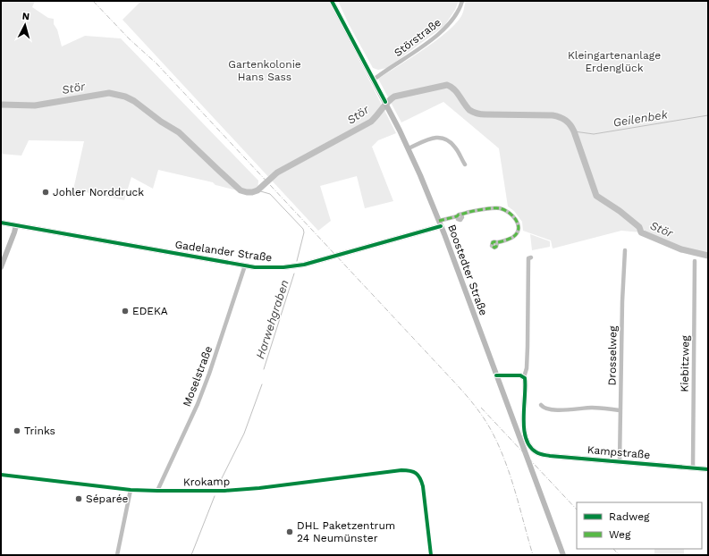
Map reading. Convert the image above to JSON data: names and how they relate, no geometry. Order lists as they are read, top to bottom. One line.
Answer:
{"streets":{"street":["Störstraße","Gadelander Straße","Boostedter Straße","Drosselweg","Kiebitzweg","Moselstraße","Kampstraße","Krokamp"]},"crossings":[["Störstraße","Boostedter Straße"],["Gadelander Straße","Boostedter Straße"],["Gadelander Straße","Moselstraße"],["Drosselweg","Kampstraße"],["Kiebitzweg","Kampstraße"],["Moselstraße","Krokamp"]],"water":["Stör","Geilenbek","Harwehgraben"],"parks":["Kleingartenanlage Erdenglück","Gartenkolonie Hans Sass"],"places":["Johler Norddruck","EDEKA","Trinks","Séparée","DHL Paketzentrum 24 Neumünster"],"legend":["Radweg","Weg"],"north":"top"}
